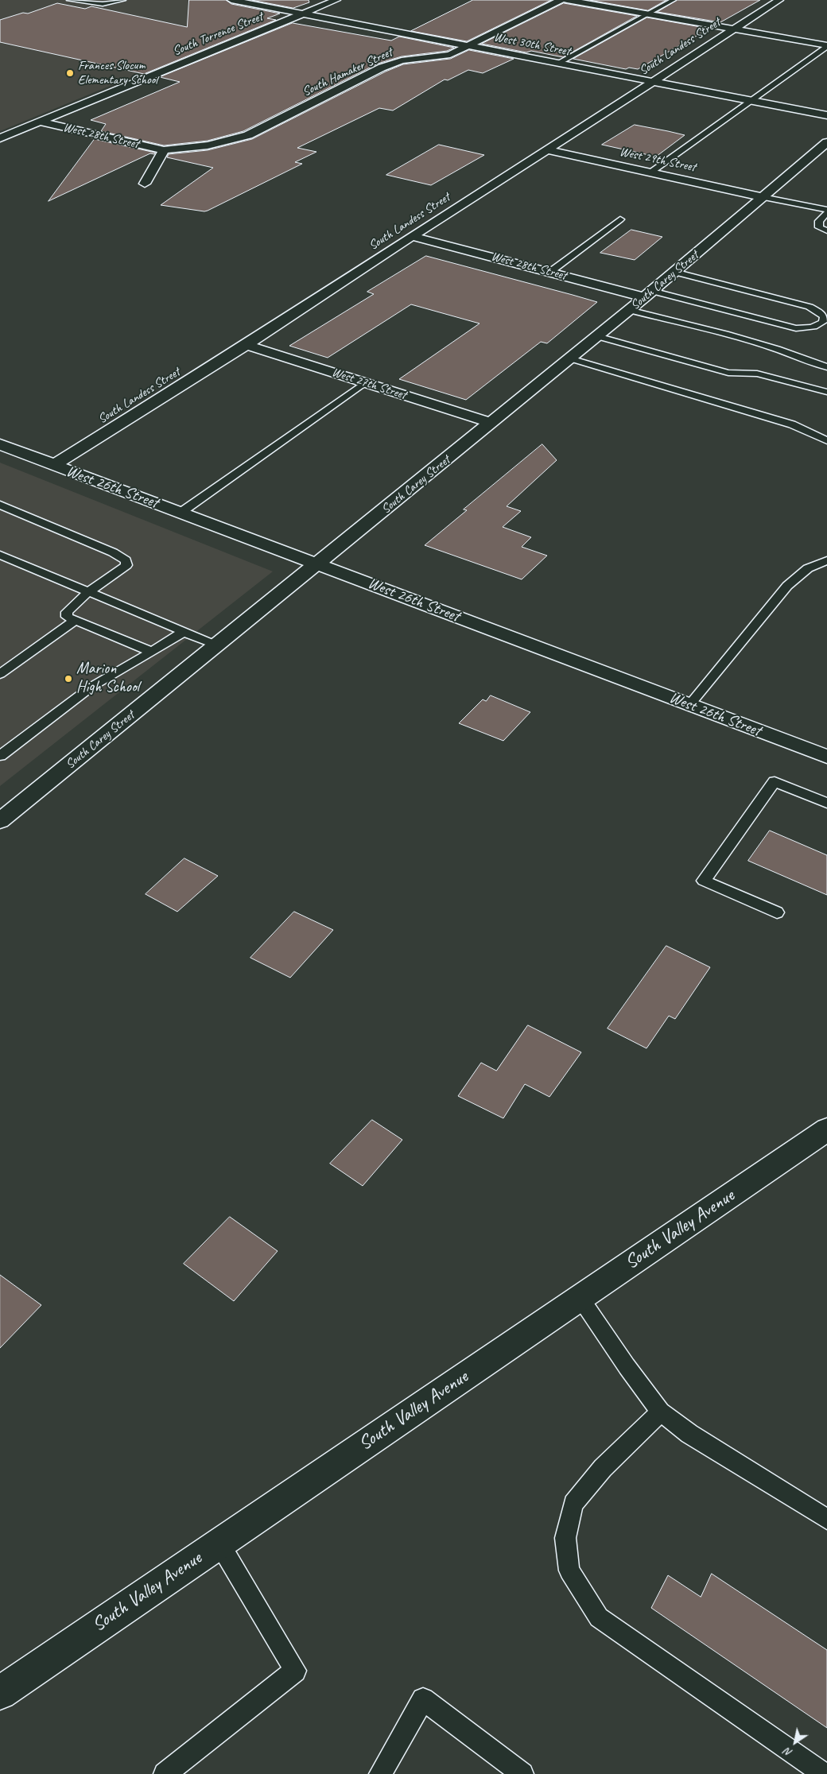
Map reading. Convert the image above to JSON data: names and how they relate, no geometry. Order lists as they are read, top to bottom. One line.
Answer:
{"streets":{"street":["South Torrence Street","West 30th Street","South Landess Street","South Hamaker Street","West 28th Street","West 29th Street","South Carey Street","West 27th Street","West 26th Street","South Valley Avenue"]},"crossings":[["South Torrence Street","West 30th Street"],["South Torrence Street","West 28th Street"],["West 30th Street","South Landess Street"],["West 30th Street","South Hamaker Street"],["South Landess Street","West 28th Street"],["South Landess Street","West 29th Street"],["South Landess Street","West 27th Street"],["South Landess Street","West 26th Street"],["South Hamaker Street","West 28th Street"],["West 28th Street","South Carey Street"],["West 29th Street","South Carey Street"],["South Carey Street","West 27th Street"],["South Carey Street","West 26th Street"]],"places":["Frances Slocum Elementary School","Marion High School"],"north":"bottom left"}
